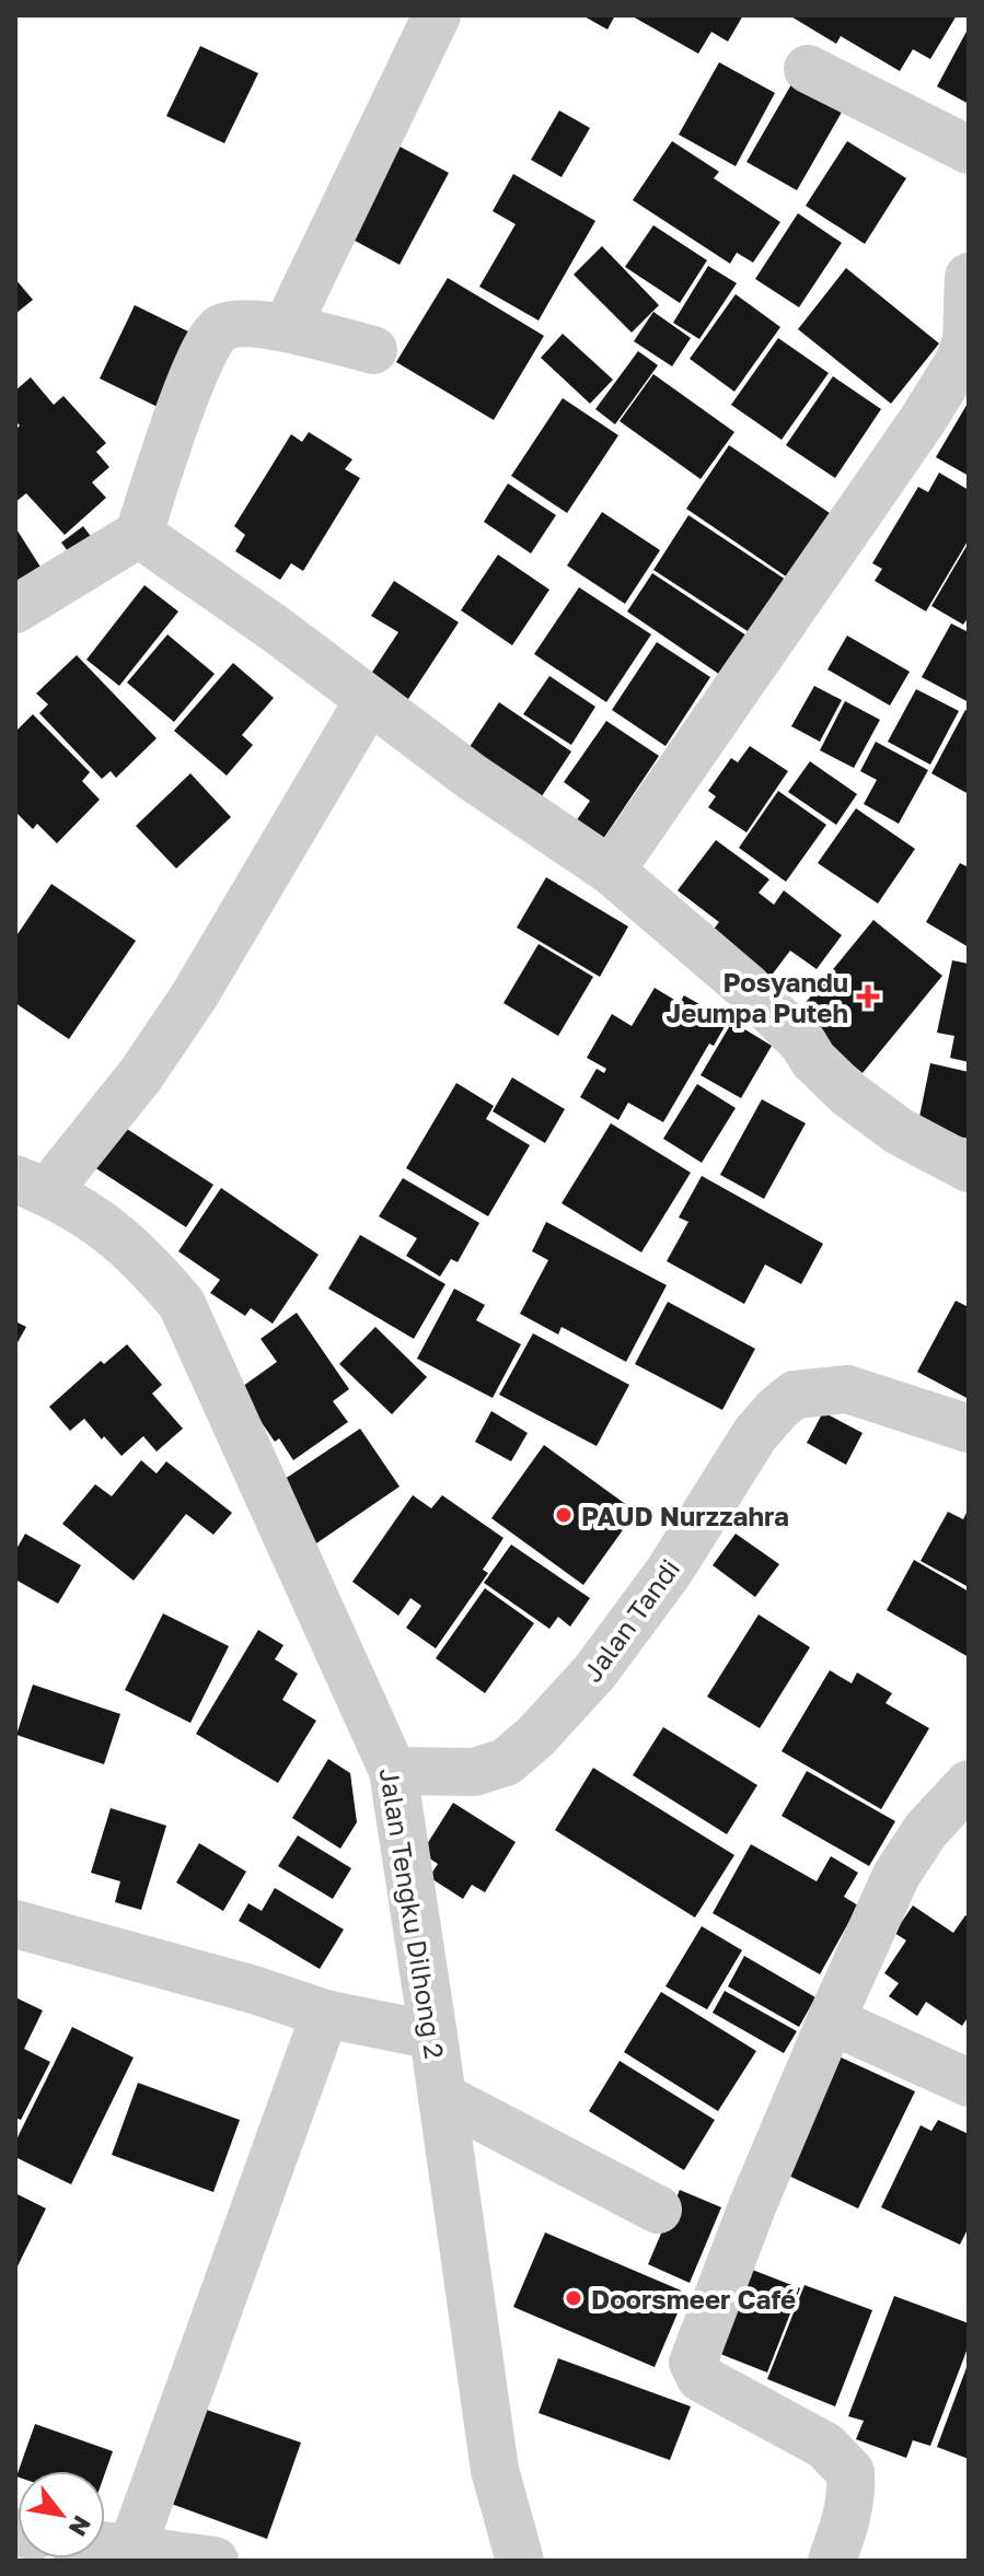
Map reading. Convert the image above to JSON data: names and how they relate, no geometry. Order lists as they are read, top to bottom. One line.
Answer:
{"streets":{"street":["Jalan Tandi","Jalan Tengku Dilhong 2"]},"crossings":[["Jalan Tandi","Jalan Tengku Dilhong 2"]],"places":{"health":["Posyandu Jeumpa Puteh"],"other":["PAUD Nurzzahra","Doorsmeer Café"]},"north":"bottom right"}
